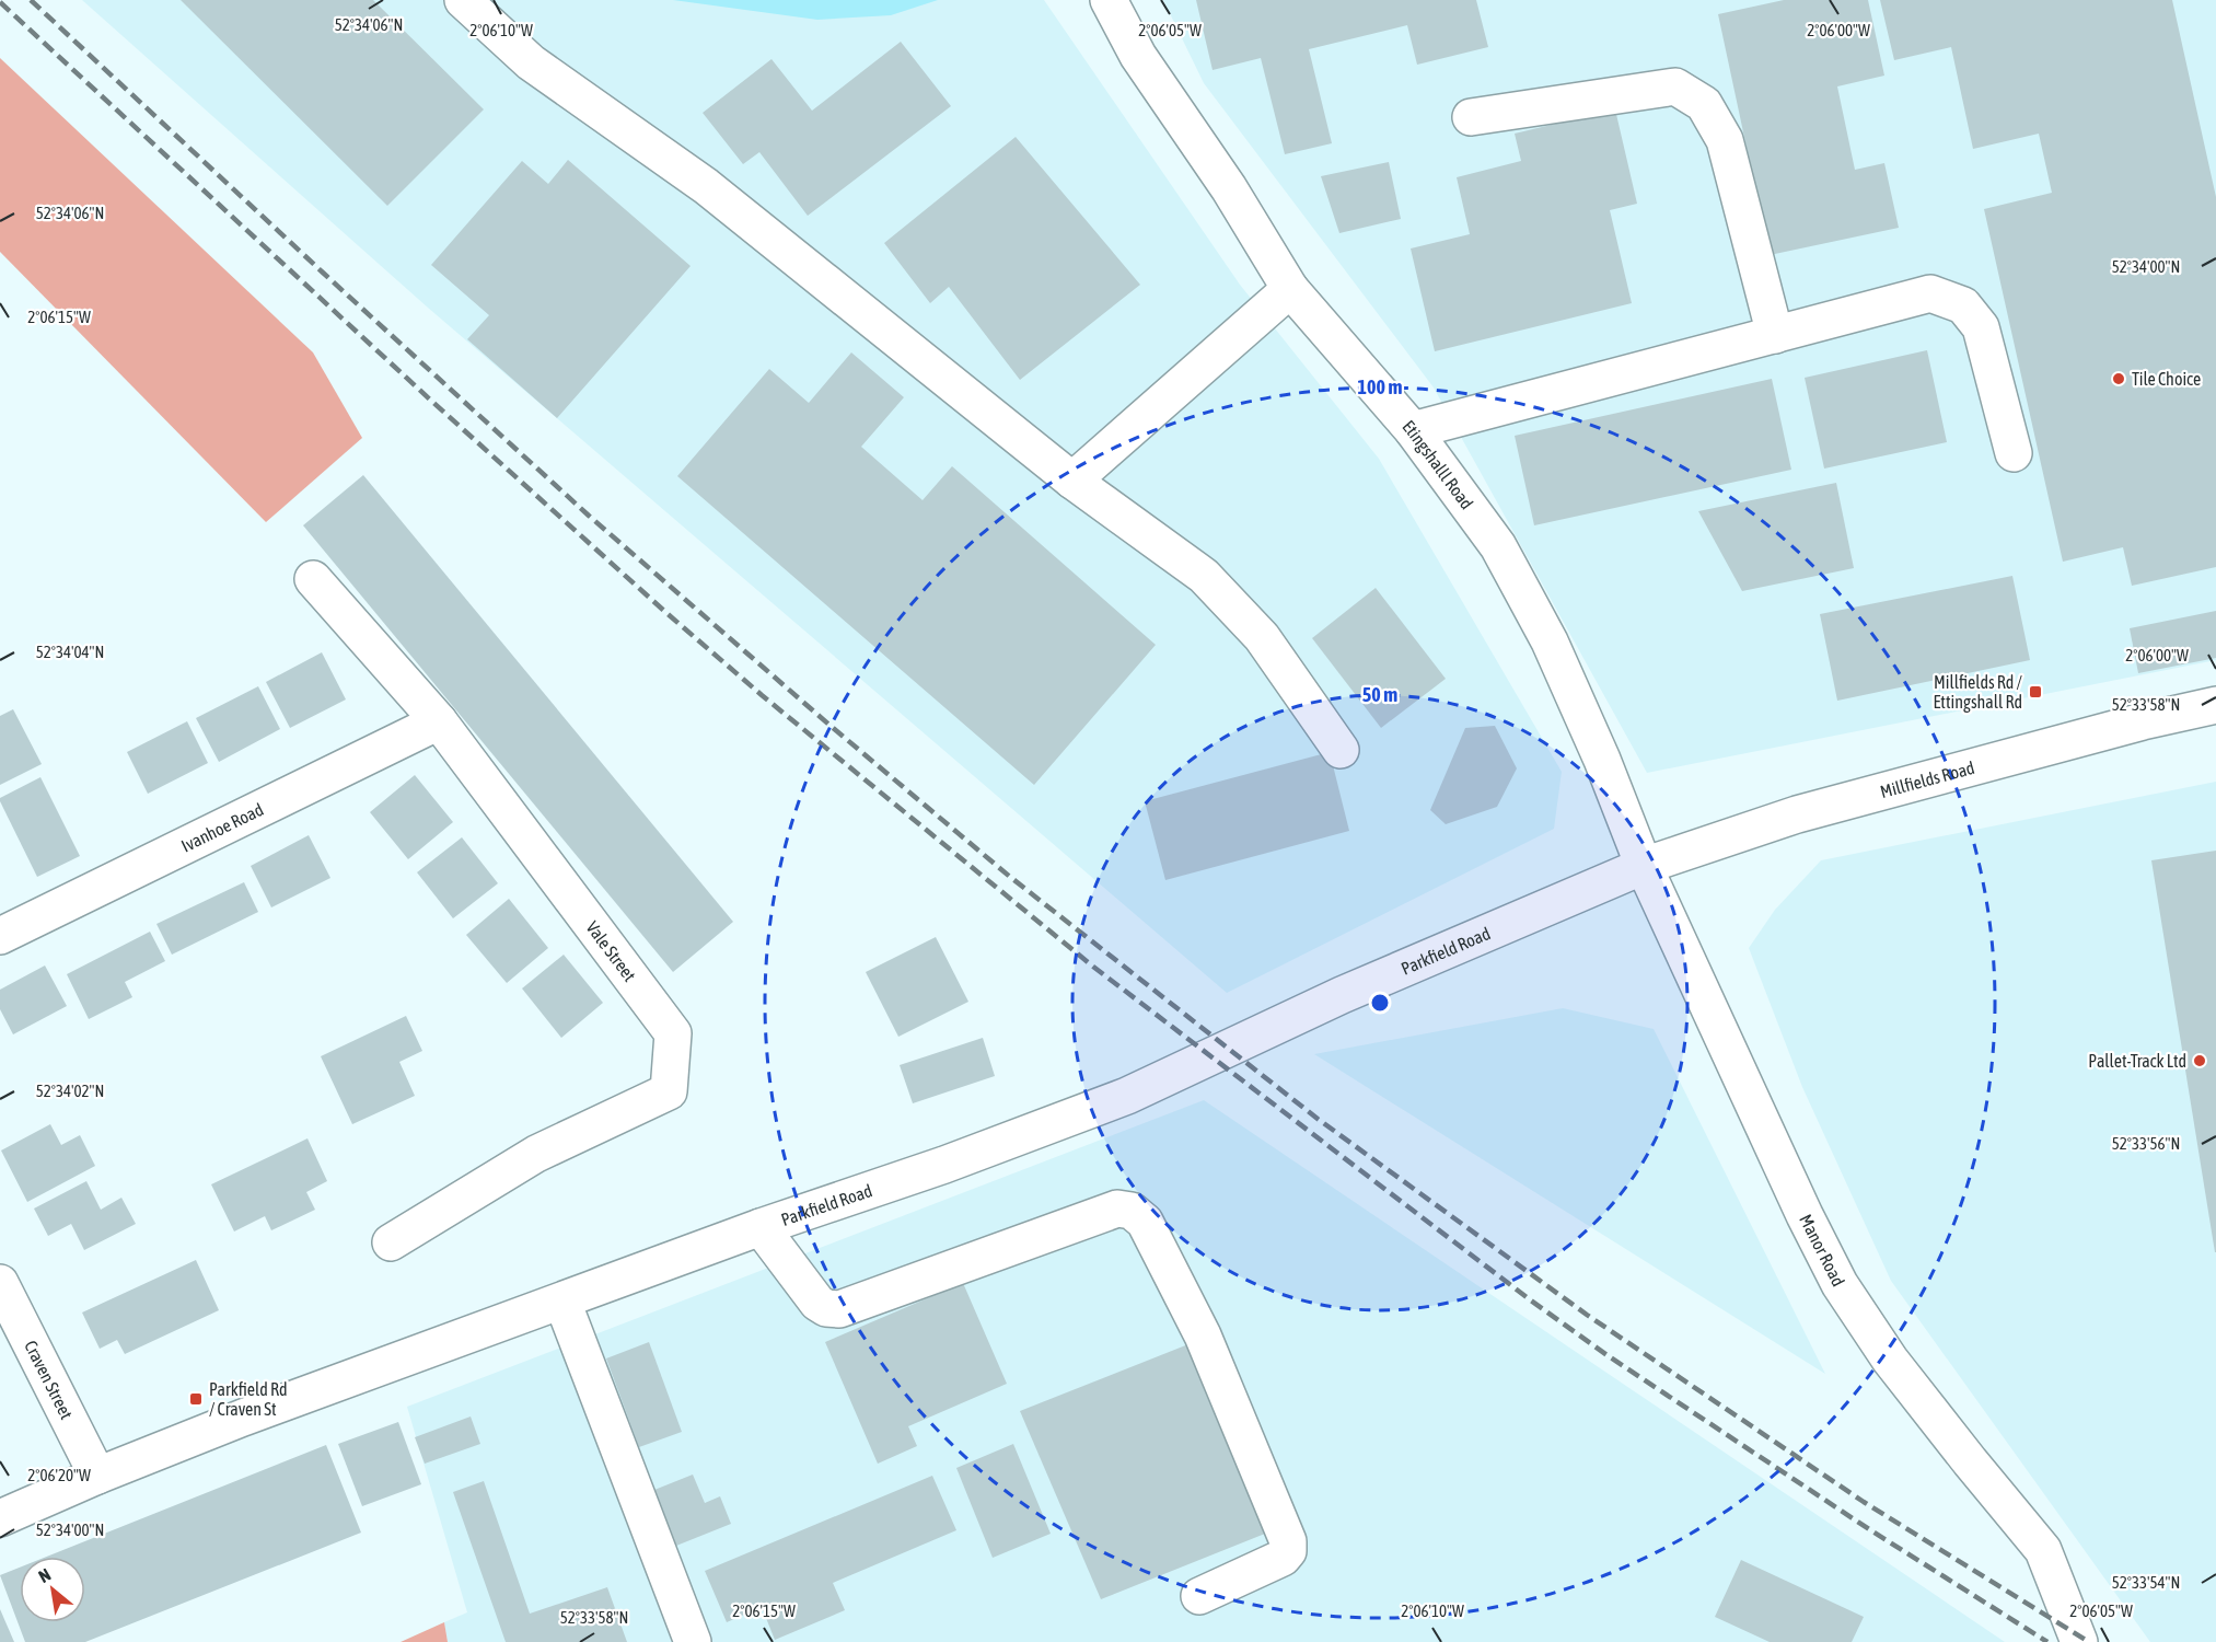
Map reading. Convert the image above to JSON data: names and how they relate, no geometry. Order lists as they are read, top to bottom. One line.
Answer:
{"streets":{"main road":["Etingshalll Road","Millfields Road","Ivanhoe Road","Parkfield Road","Vale Street","Manor Road","Craven Street"]},"crossings":[["Etingshalll Road","Millfields Road"],["Etingshalll Road","Parkfield Road"],["Etingshalll Road","Manor Road"],["Millfields Road","Parkfield Road"],["Millfields Road","Manor Road"],["Ivanhoe Road","Vale Street"],["Parkfield Road","Manor Road"],["Parkfield Road","Craven Street"]],"places":{"other":["Tile Choice","Pallet-Track Ltd"],"transit":["Millfields Rd / Ettingshall Rd","Parkfield Rd / Craven St"]},"north":"top left","coordinates":["52°34'06\"N","2°06'10\"W","2°06'05\"W","2°06'00\"W","52°34'00\"N","2°06'15\"W","52°34'04\"N","52°33'58\"N","52°34'02\"N","52°33'56\"N","2°06'20\"W","52°33'54\"N"],"rings":["100 m","50 m"]}
